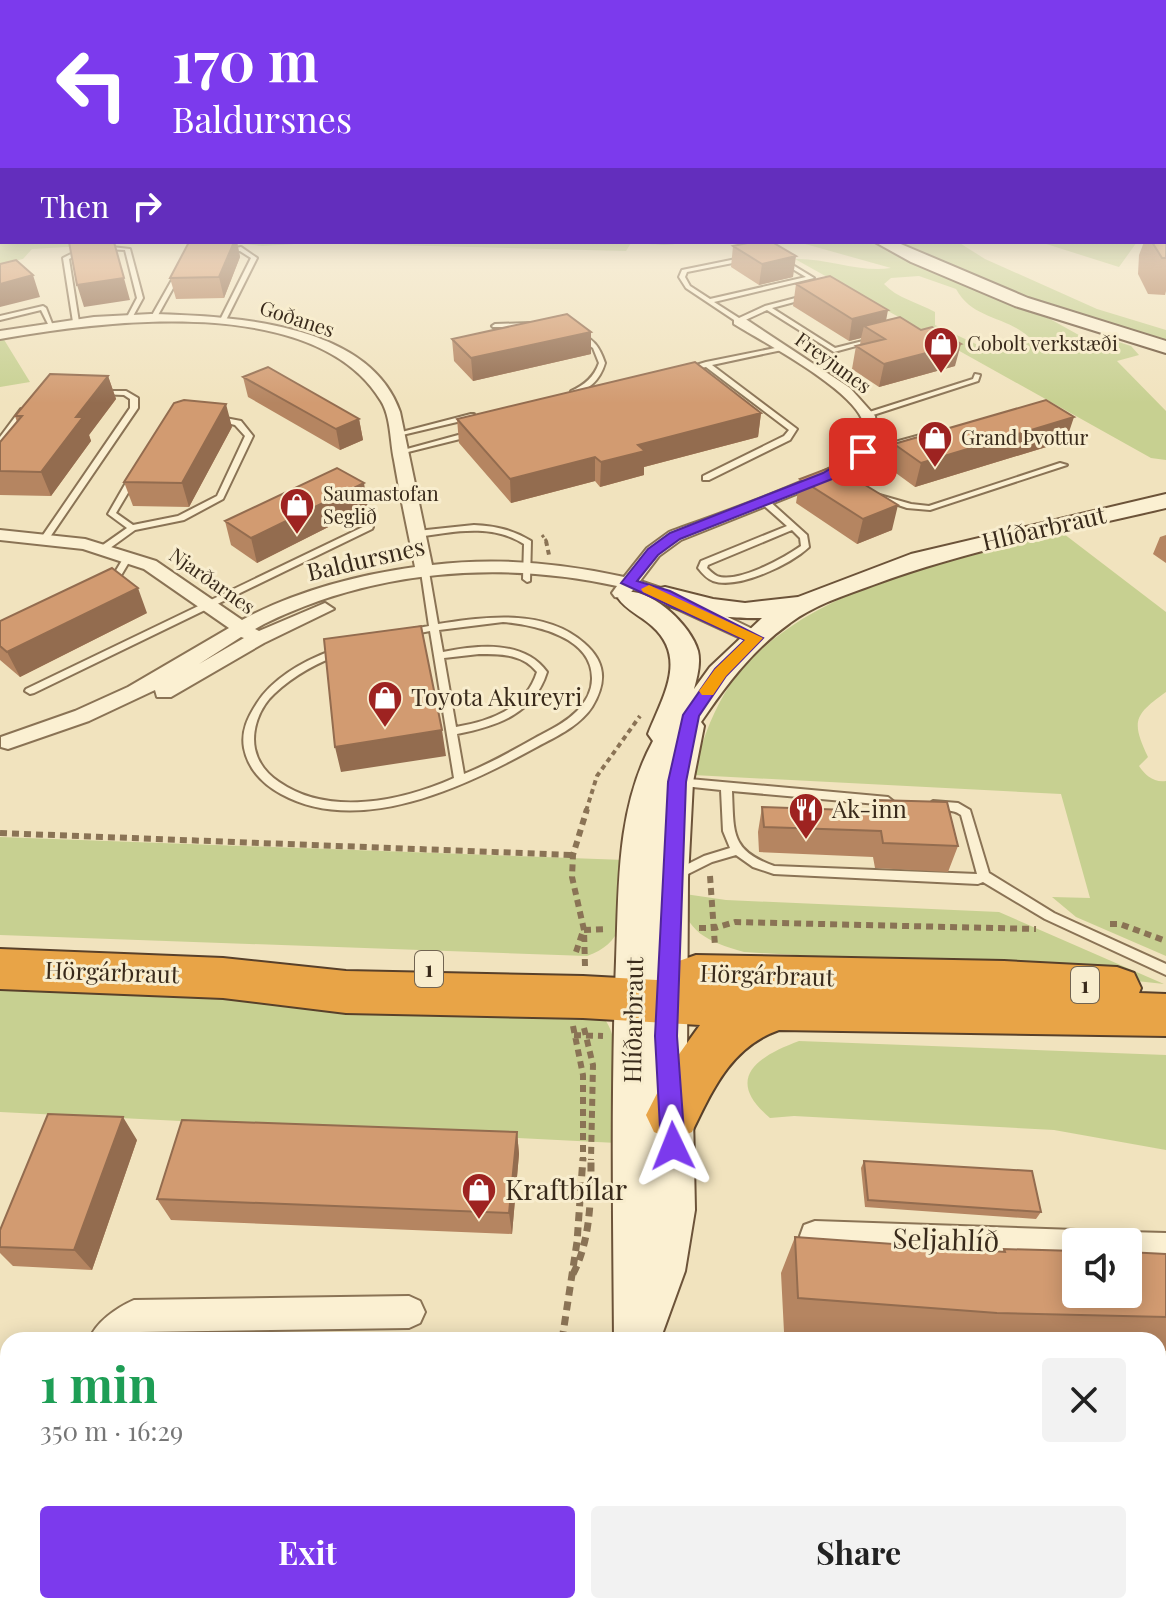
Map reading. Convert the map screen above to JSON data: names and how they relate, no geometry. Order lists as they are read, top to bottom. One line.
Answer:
{"streets":{"highway":["1","Hörgárbraut"],"street":["Goðanes","Freyjunes","Hlíðarbraut","Baldursnes","Njarðarnes","Seljahlíð"]},"crossings":[["Goðanes","Baldursnes"],["Hlíðarbraut","Baldursnes"],["Hlíðarbraut","Hörgárbraut"],["Baldursnes","Njarðarnes"]],"places":{"shop":["Cobolt verkstæði","Grand Þvottur","Saumastofan Seglið","Toyota Akureyri","Kraftbílar"],"restaurant":["Ak-inn"]},"page":{"turn":["170 m","Baldursnes"],"then":"Then","heading":["1 min","350 m · 16:29"],"buttons":["Exit","Share"]}}
